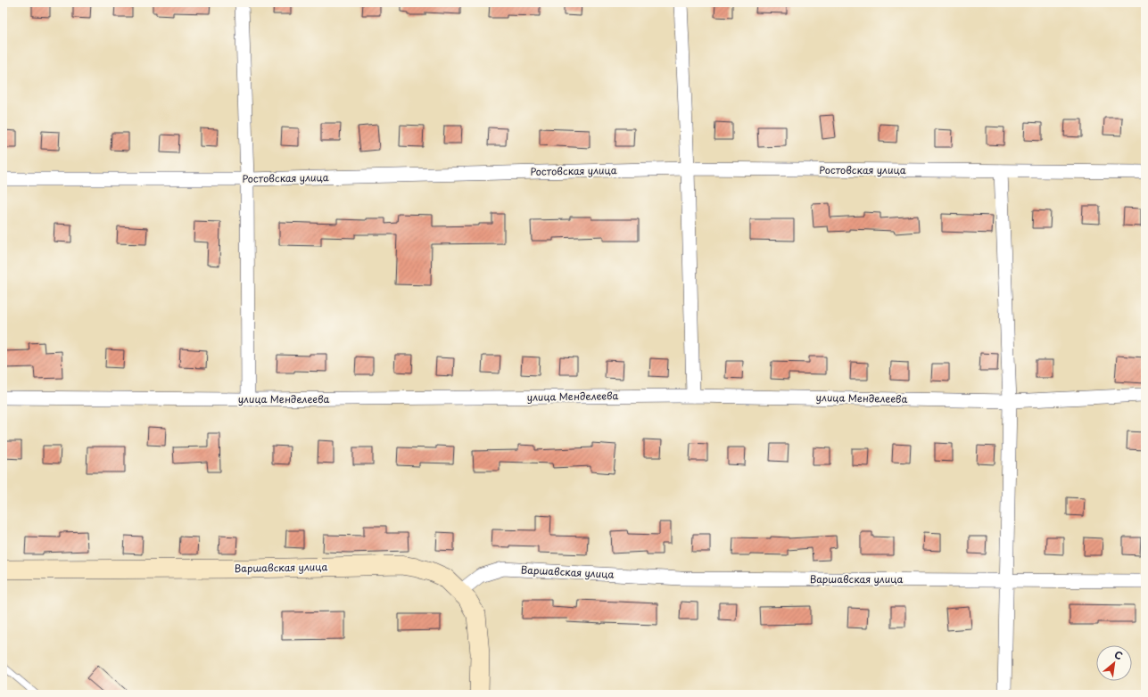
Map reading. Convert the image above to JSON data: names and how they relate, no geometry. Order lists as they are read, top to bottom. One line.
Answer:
{"streets":{"main road":["Варшавская улица"],"street":["Ростовская улица","улица Менделеева"]},"north":"top right"}
